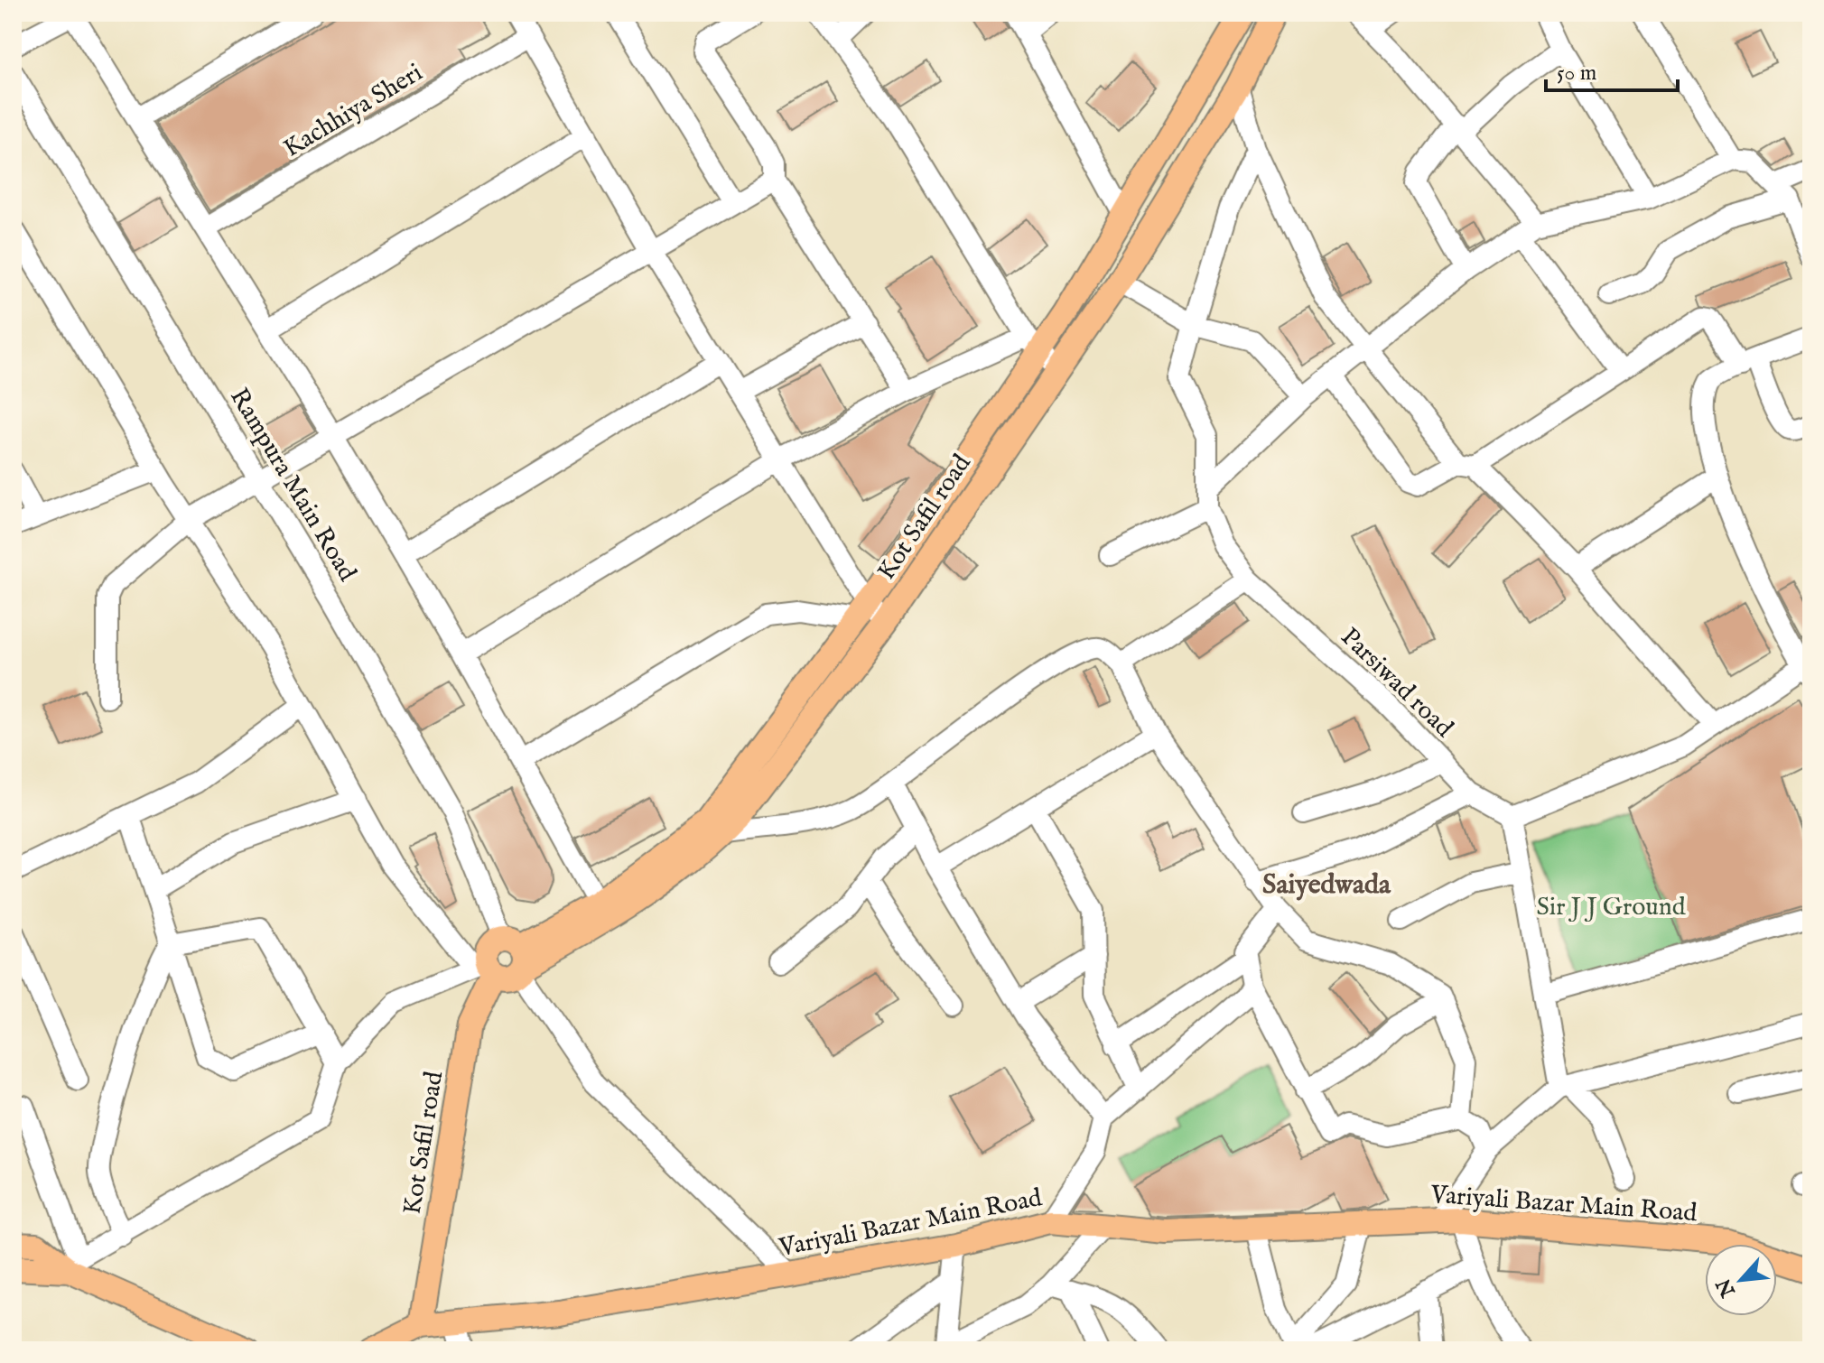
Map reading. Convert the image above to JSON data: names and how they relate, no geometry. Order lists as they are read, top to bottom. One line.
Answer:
{"streets":{"main road":["Kot Safil road","Variyali Bazar Main Road"],"street":["Kachhiya Sheri","Rampura Main Road","Parsiwad road"]},"crossings":[["Rampura Main Road","Kot Safil road"],["Rampura Main Road","Variyali Bazar Main Road"],["Kot Safil road","Variyali Bazar Main Road"]],"districts":["Saiyedwada"],"parks":["Sir J J Ground"],"scale_bar":"50 m","north":"bottom left"}
